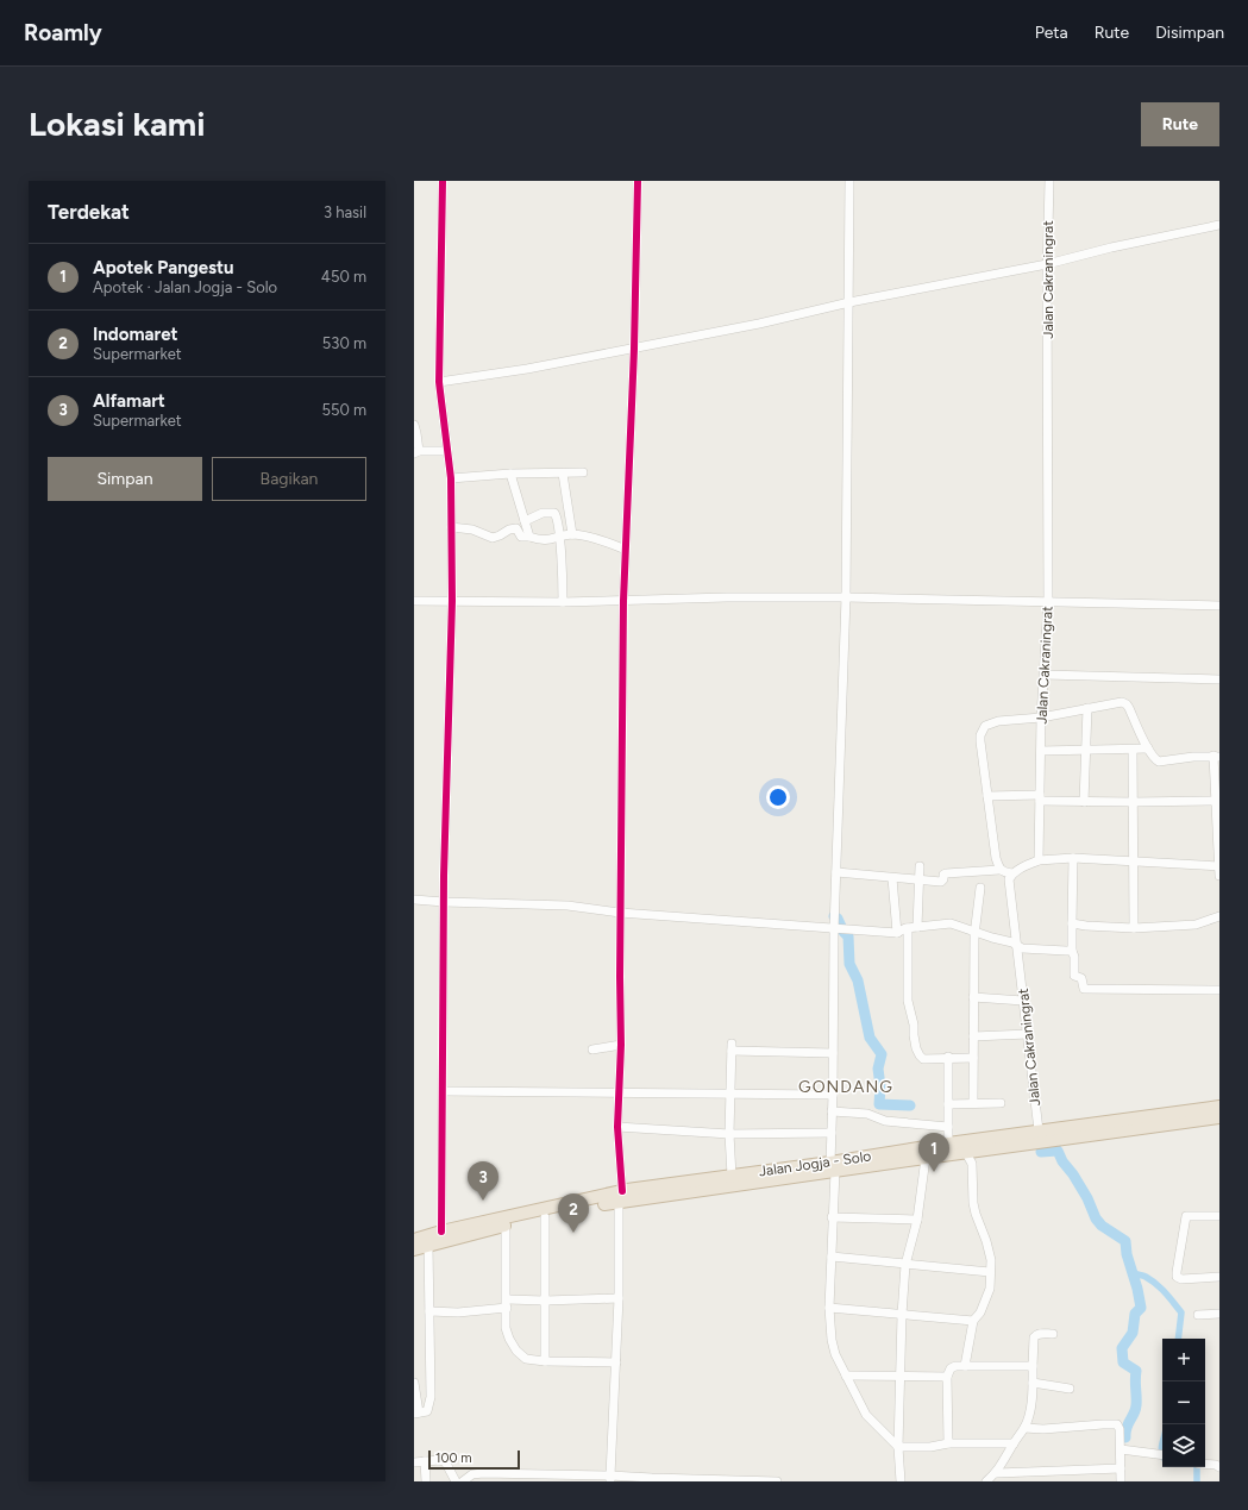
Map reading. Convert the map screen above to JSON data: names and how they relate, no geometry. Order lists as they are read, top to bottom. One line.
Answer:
{"streets":{"highway":["Jalan Jogja - Solo"],"street":["Jalan Cakraningrat"]},"crossings":[["Jalan Cakraningrat","Jalan Jogja - Solo"]],"districts":["GONDANG"],"scale_bar":"100 m","page":{"header":"Roamly","nav":["Peta","Rute","Disimpan"],"buttons":["Rute",["Simpan","Bagikan"]],"title":"Lokasi kami","heading":["Terdekat","3 hasil"],"list":[{"mark":"1","name":"Apotek Pangestu","note":"Apotek · Jalan Jogja - Solo","value":"450 m"},{"mark":"2","name":"Indomaret","note":"Supermarket","value":"530 m"},{"mark":"3","name":"Alfamart","note":"Supermarket","value":"550 m"}],"pins":["1","3","2"],"map_buttons":["+","−"],"scale":"100 m"}}
